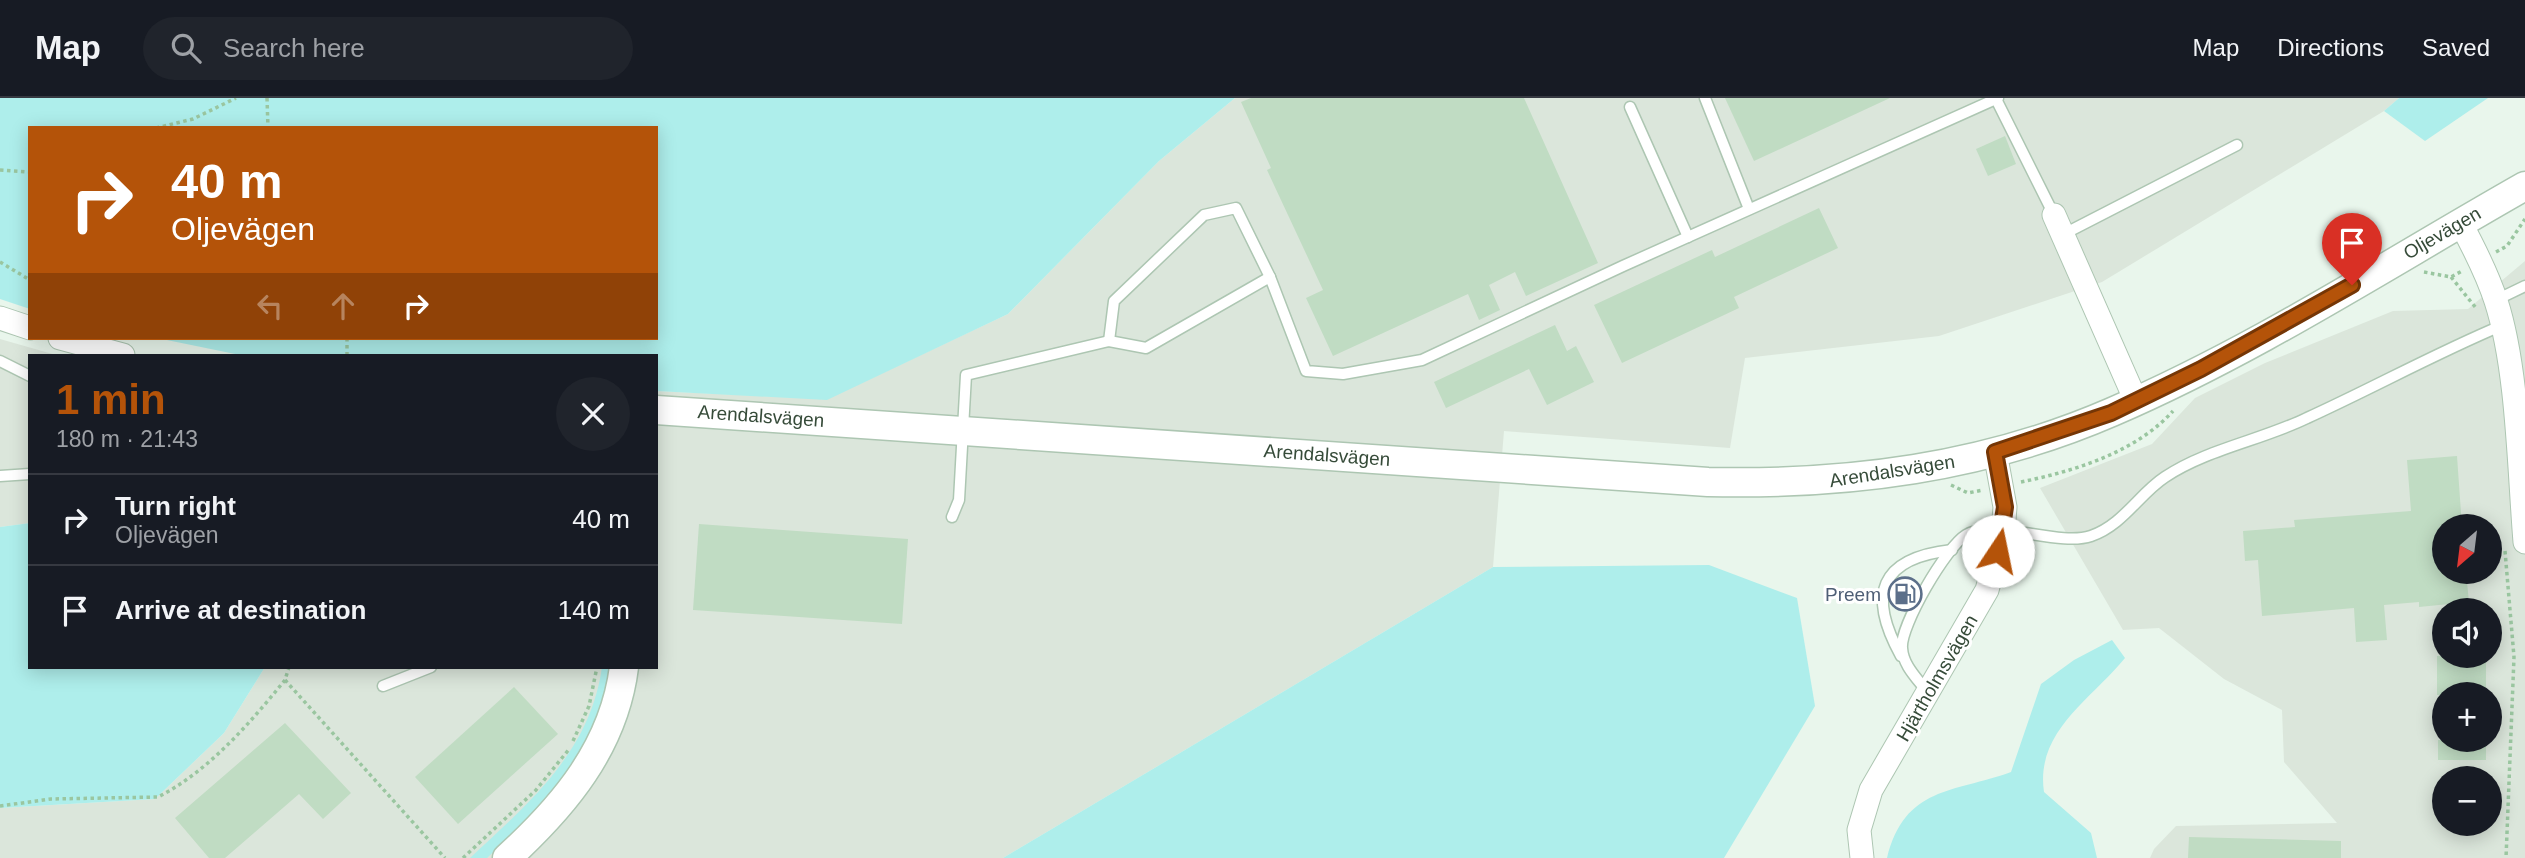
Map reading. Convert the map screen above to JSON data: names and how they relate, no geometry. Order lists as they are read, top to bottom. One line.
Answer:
{"streets":{"street":["Oljevägen","Arendalsvägen","Hjärtholmsvägen"]},"crossings":[["Oljevägen","Arendalsvägen"],["Oljevägen","Hjärtholmsvägen"],["Arendalsvägen","Hjärtholmsvägen"]],"places":{"fuel station":["Preem"]},"north":"bottom left","page":{"header":"Map","search":"Search here","nav":["Map","Directions","Saved"],"turn":["40 m","Oljevägen"],"heading":["1 min","180 m · 21:43"],"list":[{"name":"Turn right","note":"Oljevägen","value":"40 m"},{"name":"Arrive at destination","value":"140 m"}],"map_buttons":["+","−"]}}
